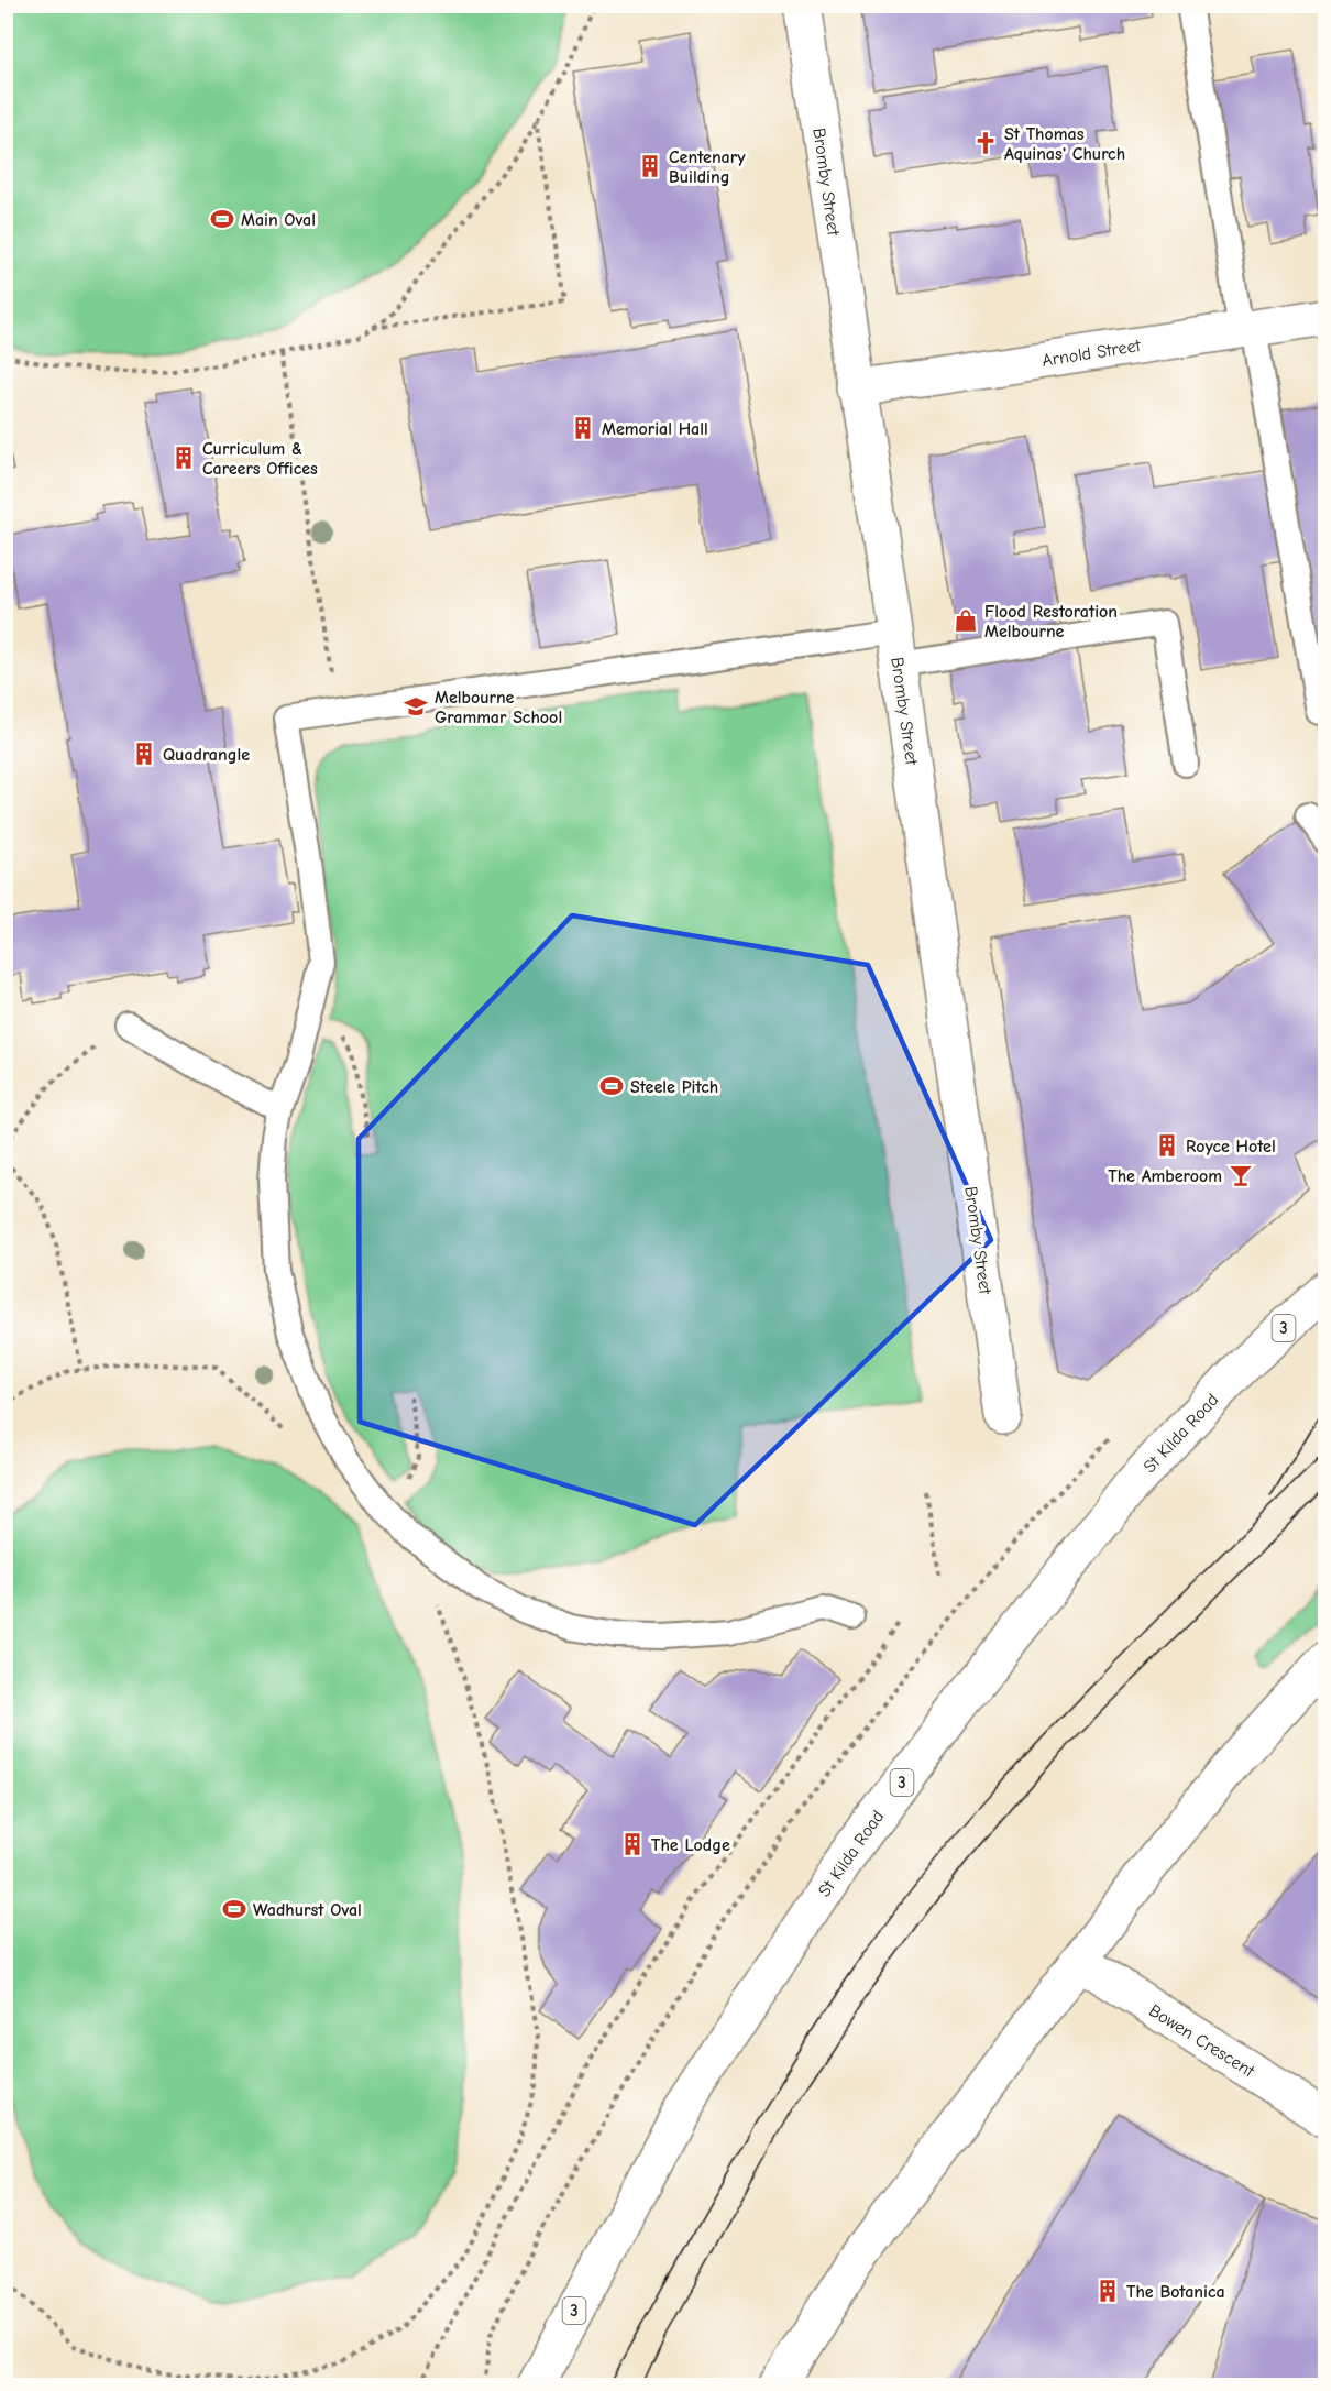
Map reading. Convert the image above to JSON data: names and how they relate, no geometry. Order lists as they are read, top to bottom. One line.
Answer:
{"streets":{"main road":["Bromby Street","Arnold Street","3","St Kilda Road","Bowen Crescent"]},"crossings":[["Bromby Street","Arnold Street"]],"places":{"church":["St Thomas Aquinas' Church"],"building":["Centenary Building","Memorial Hall","Curriculum & Careers Offices","Quadrangle","Royce Hotel","The Lodge","The Botanica"],"sports":["Main Oval","Steele Pitch","Wadhurst Oval"],"shop":["Flood Restoration Melbourne"],"school or university":["Melbourne Grammar School"],"bar":["The Amberoom"]}}
